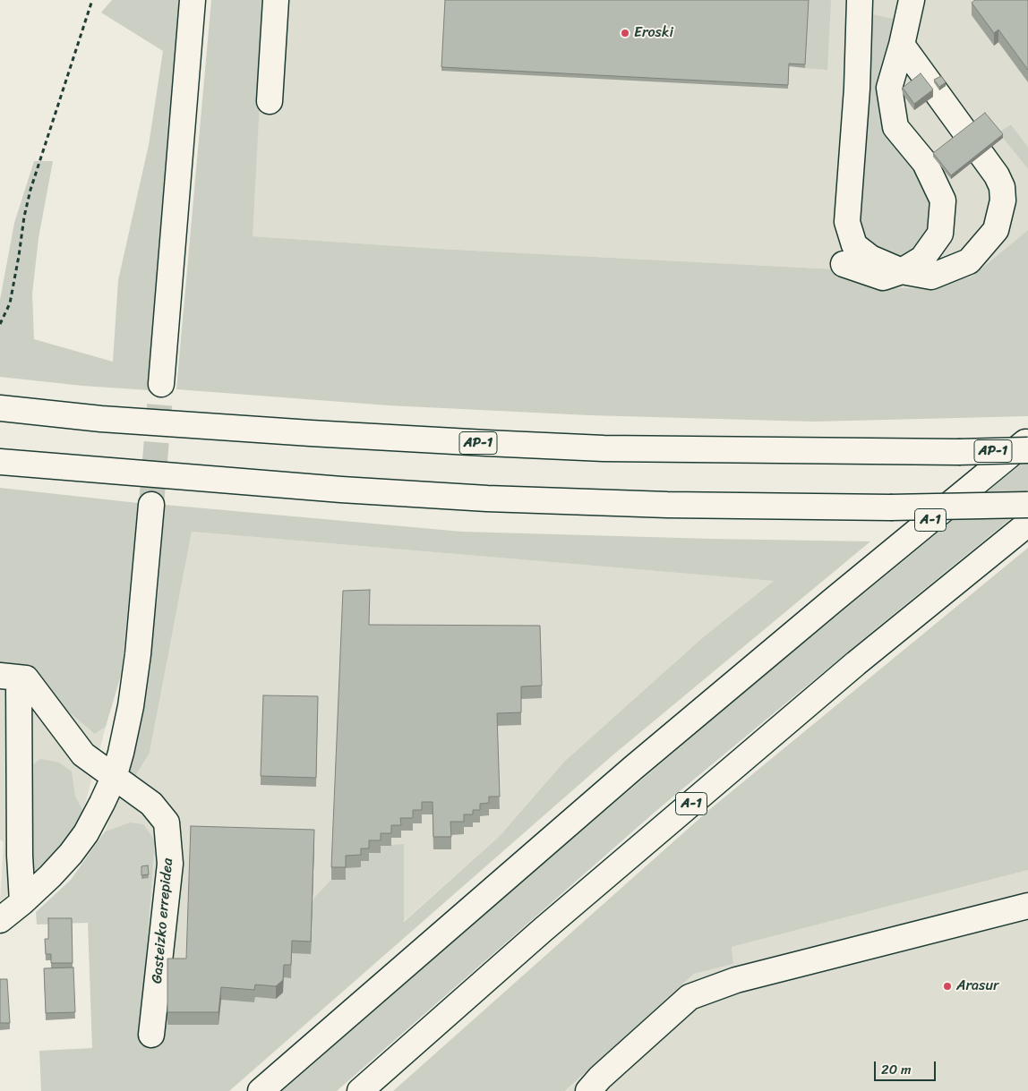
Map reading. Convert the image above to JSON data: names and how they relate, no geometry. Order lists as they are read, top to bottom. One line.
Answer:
{"streets":{"main road":["AP-1","A-1","Gasteizko errepidea"]},"places":["Eroski","Arasur"],"scale_bar":"20 m"}
